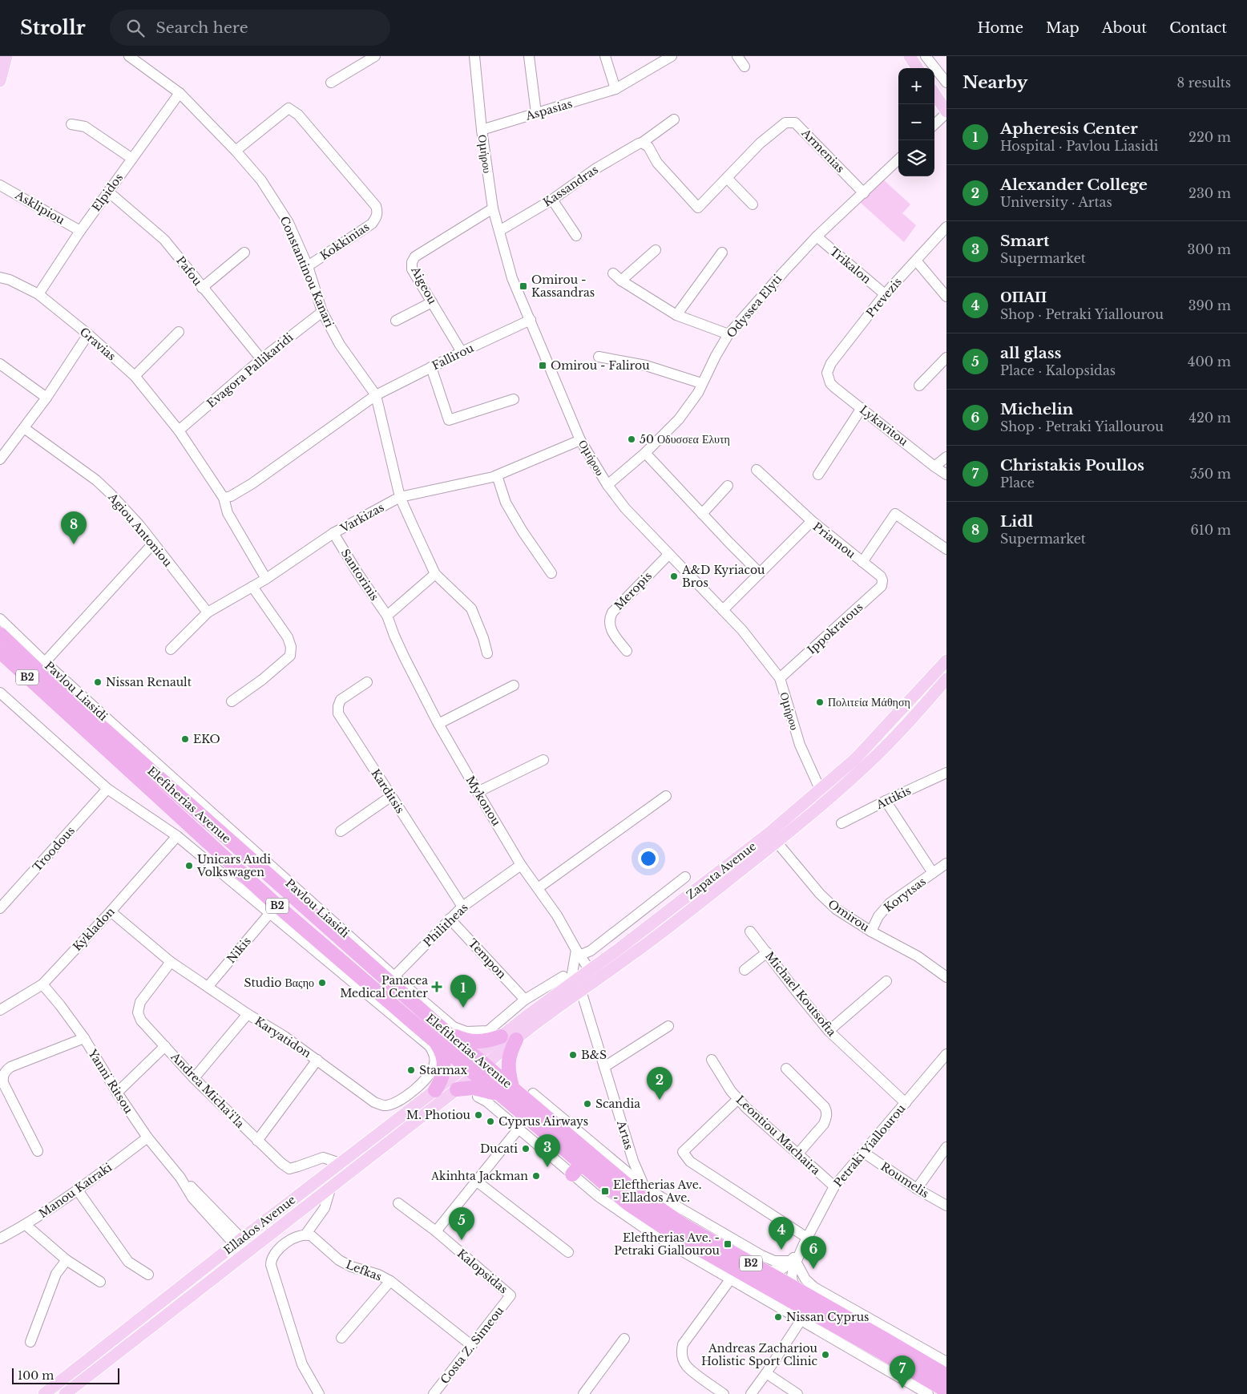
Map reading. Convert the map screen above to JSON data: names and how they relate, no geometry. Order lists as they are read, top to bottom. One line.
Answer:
{"streets":{"highway":["B2","Eleftherias Avenue"],"main road":["Zapata Avenue","Ellados Avenue"],"street":["Aspasias","Armenias","Ομήρου","Kassandras","Elpidos","Asklipiou","Kokkinias","Trikalon","Pafou","Constantinou Kanari","Aigeou","Prevezis","Odyssea Elyti","Gravias","Fallirou","Evagora Pallikaridi","Lykavitou","Varkizas","Agiou Antoniou","Priamou","Santorinis","Meropis","Ippokratous","Pavlou Liasidi","Karditsis","Attikis","Mykonou","Troodous","Korytsas","Omirou","Philitheas","Kykladon","Nikis","Tempon","Michael Koutsofta","Karyatidon","Yanni Ritsou","Andrea Micha'i'la","Artas","Leontiou Machaira","Petraki Yiallourou","Roumelis","Manou Katraki","Lefkas","Kalopsidas","Costa Z. Simeou"]},"crossings":[["Aspasias","Ομήρου"],["Armenias","Odyssea Elyti"],["Ομήρου","Kassandras"],["Ομήρου","Aigeou"],["Ομήρου","Odyssea Elyti"],["Ομήρου","Fallirou"],["Ομήρου","Varkizas"],["Ομήρου","Priamou"],["Ομήρου","Meropis"],["Ομήρου","Ippokratous"],["Ομήρου","Zapata Avenue"],["Elpidos","Asklipiou"],["Elpidos","Pafou"],["Elpidos","Constantinou Kanari"],["Elpidos","Gravias"],["Kokkinias","Constantinou Kanari"],["Trikalon","Prevezis"],["Trikalon","Odyssea Elyti"],["Pafou","Evagora Pallikaridi"],["Constantinou Kanari","Fallirou"],["Constantinou Kanari","Evagora Pallikaridi"],["Constantinou Kanari","Varkizas"],["Aigeou","Fallirou"],["Prevezis","Lykavitou"],["Gravias","Evagora Pallikaridi"],["Gravias","Varkizas"],["Varkizas","Agiou Antoniou"],["Varkizas","Santorinis"],["Priamou","Ippokratous"],["Santorinis","Mykonou"],["Pavlou Liasidi","Eleftherias Avenue"],["Pavlou Liasidi","Zapata Avenue"],["Pavlou Liasidi","Philitheas"],["Pavlou Liasidi","Tempon"],["Karditsis","Philitheas"],["Mykonou","Zapata Avenue"],["Mykonou","Philitheas"],["Eleftherias Avenue","Zapata Avenue"],["Eleftherias Avenue","Karyatidon"],["Eleftherias Avenue","Petraki Yiallourou"],["Eleftherias Avenue","Ellados Avenue"],["Zapata Avenue","Omirou"],["Zapata Avenue","Artas"],["Zapata Avenue","Ellados Avenue"],["Korytsas","Omirou"],["Philitheas","Tempon"],["Kykladon","Karyatidon"],["Kykladon","Yanni Ritsou"],["Nikis","Karyatidon"],["Michael Koutsofta","Petraki Yiallourou"],["Karyatidon","Andrea Micha'i'la"],["Yanni Ritsou","Manou Katraki"],["Yanni Ritsou","Ellados Avenue"],["Andrea Micha'i'la","Ellados Avenue"],["Leontiou Machaira","Petraki Yiallourou"],["Petraki Yiallourou","Roumelis"],["Lefkas","Costa Z. Simeou"],["Kalopsidas","Costa Z. Simeou"]],"places":{"transit":["Omirou - Kassandras","Omirou - Falirou","Eleftherias Ave. - Ellados Ave.","Eleftherias Ave. - Petraki Giallourou"],"other":["50 Οδυσσεα Ελυτη","A&D Kyriacou Bros","Nissan Renault","Πολιτεία Μάθηση","EKO","Unicars Audi Volkswagen","Studio Βαςηο","B&S","Starmax","Scandia","M. Photiou","Cyprus Airways","Ducati","Αkinhta Jackman","Nissan Cyprus","Andreas Zachariou Holistic Sport Clinic"],"health":["Panacea Medical Center"]},"scale_bar":"100 m","page":{"header":"Strollr","search":"Search here","nav":["Home","Map","About","Contact"],"heading":["Nearby","8 results"],"map_buttons":["+","−"],"list":[{"mark":"1","name":"Apheresis Center","note":"Hospital · Pavlou Liasidi","value":"220 m"},{"mark":"2","name":"Alexander College","note":"University · Artas","value":"230 m"},{"mark":"3","name":"Smart","note":"Supermarket","value":"300 m"},{"mark":"4","name":"ΟΠΑΠ","note":"Shop · Petraki Yiallourou","value":"390 m"},{"mark":"5","name":"all glass","note":"Place · Kalopsidas","value":"400 m"},{"mark":"6","name":"Michelin","note":"Shop · Petraki Yiallourou","value":"420 m"},{"mark":"7","name":"Christakis Poullos","note":"Place","value":"550 m"},{"mark":"8","name":"Lidl","note":"Supermarket","value":"610 m"}],"pins":["8","1","2","3","5","4","6","7"],"scale":"100 m"}}
